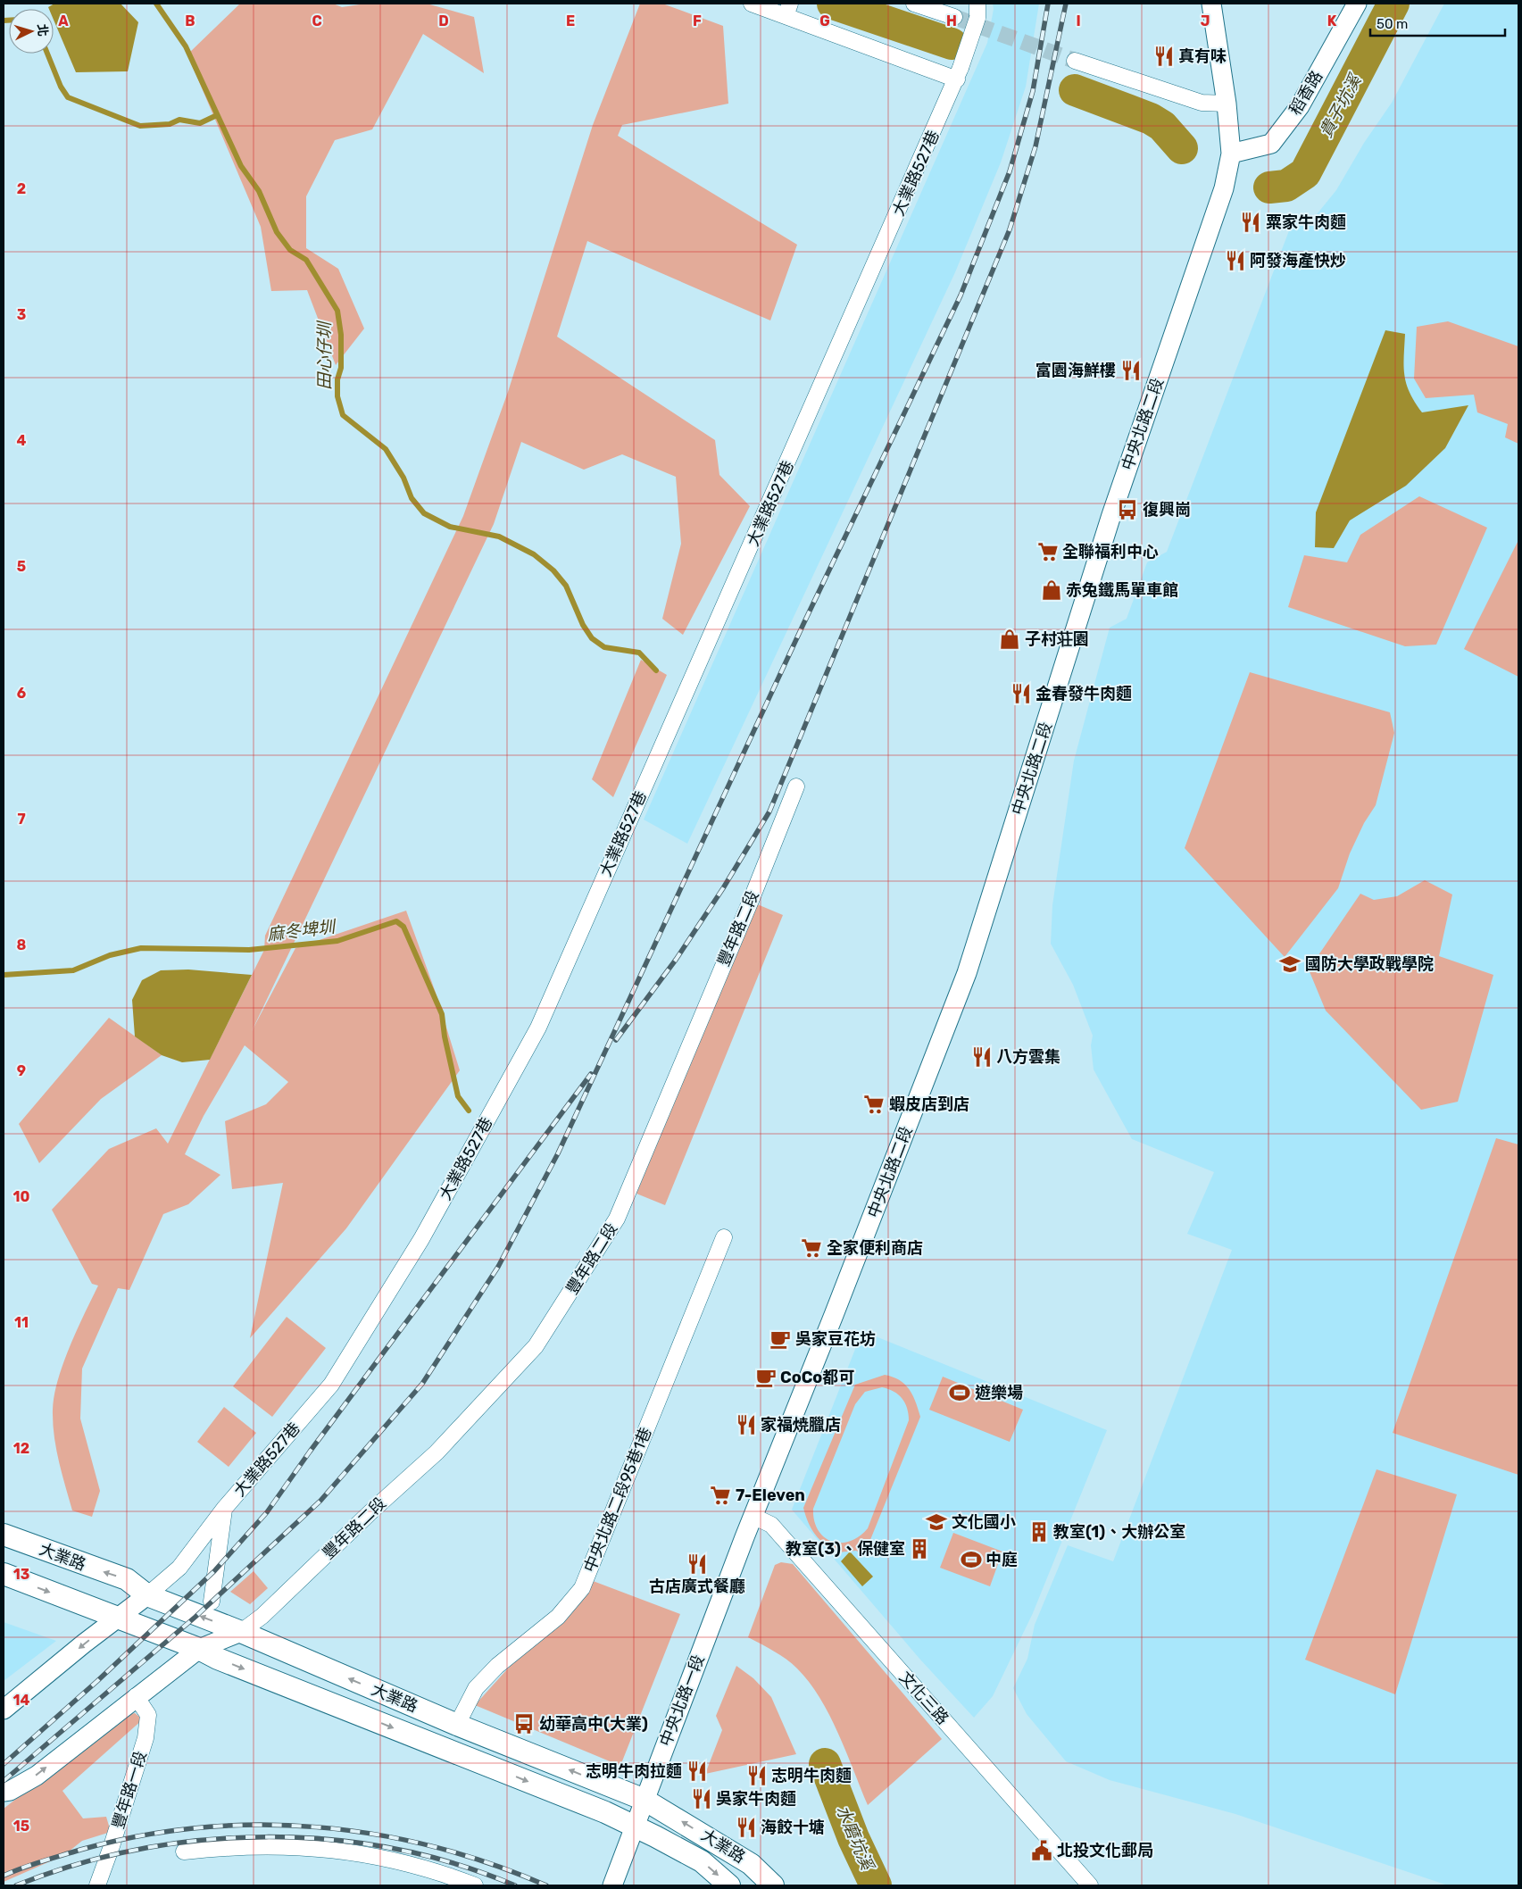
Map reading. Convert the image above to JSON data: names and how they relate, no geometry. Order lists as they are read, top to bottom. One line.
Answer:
{"streets":{"main road":["大業路"],"street":["稻香路","大業路527巷","中央北路二段","豐年路二段","中央北路二段95巷1巷","文化三路","中央北路一段","豐年路一段"]},"crossings":[["稻香路","中央北路二段"],["大業路527巷","大業路"],["中央北路二段","文化三路"],["中央北路二段","中央北路一段"],["豐年路二段","大業路"],["中央北路二段95巷1巷","大業路"],["大業路","中央北路一段"],["文化三路","中央北路一段"]],"water":["貴子坑溪","田心仔圳","麻冬埤圳","水磨坑溪"],"places":{"restaurant":["真有味","粟家牛肉麵","阿發海產快炒","富園海鮮樓","金春發牛肉麵","八方雲集","家福焼臘店","古店廣式餐廳","志明牛肉拉麵","志明牛肉麵","吳家牛肉麵","海餃十塘"],"bus stop":["復興崗","幼華高中(大業)"],"supermarket":["全聯福利中心","蝦皮店到店","全家便利商店","7-Eleven"],"shop":["赤兔鐵馬單車館","子村荘園"],"school or university":["國防大學政戰學院","文化國小"],"cafe":["吳家豆花坊","CoCo都可"],"sports":["遊樂場","中庭"],"building":["教室(1)、大辦公室","教室(3)、保健室"],"public building":["北投文化郵局"]},"scale_bar":"50 m","north":"right","grid":{"columns":["A","B","C","D","E","F","G","H","I","J","K"],"rows":["2","3","4","5","6","7","8","9","10","11","12","13","14","15"]}}
